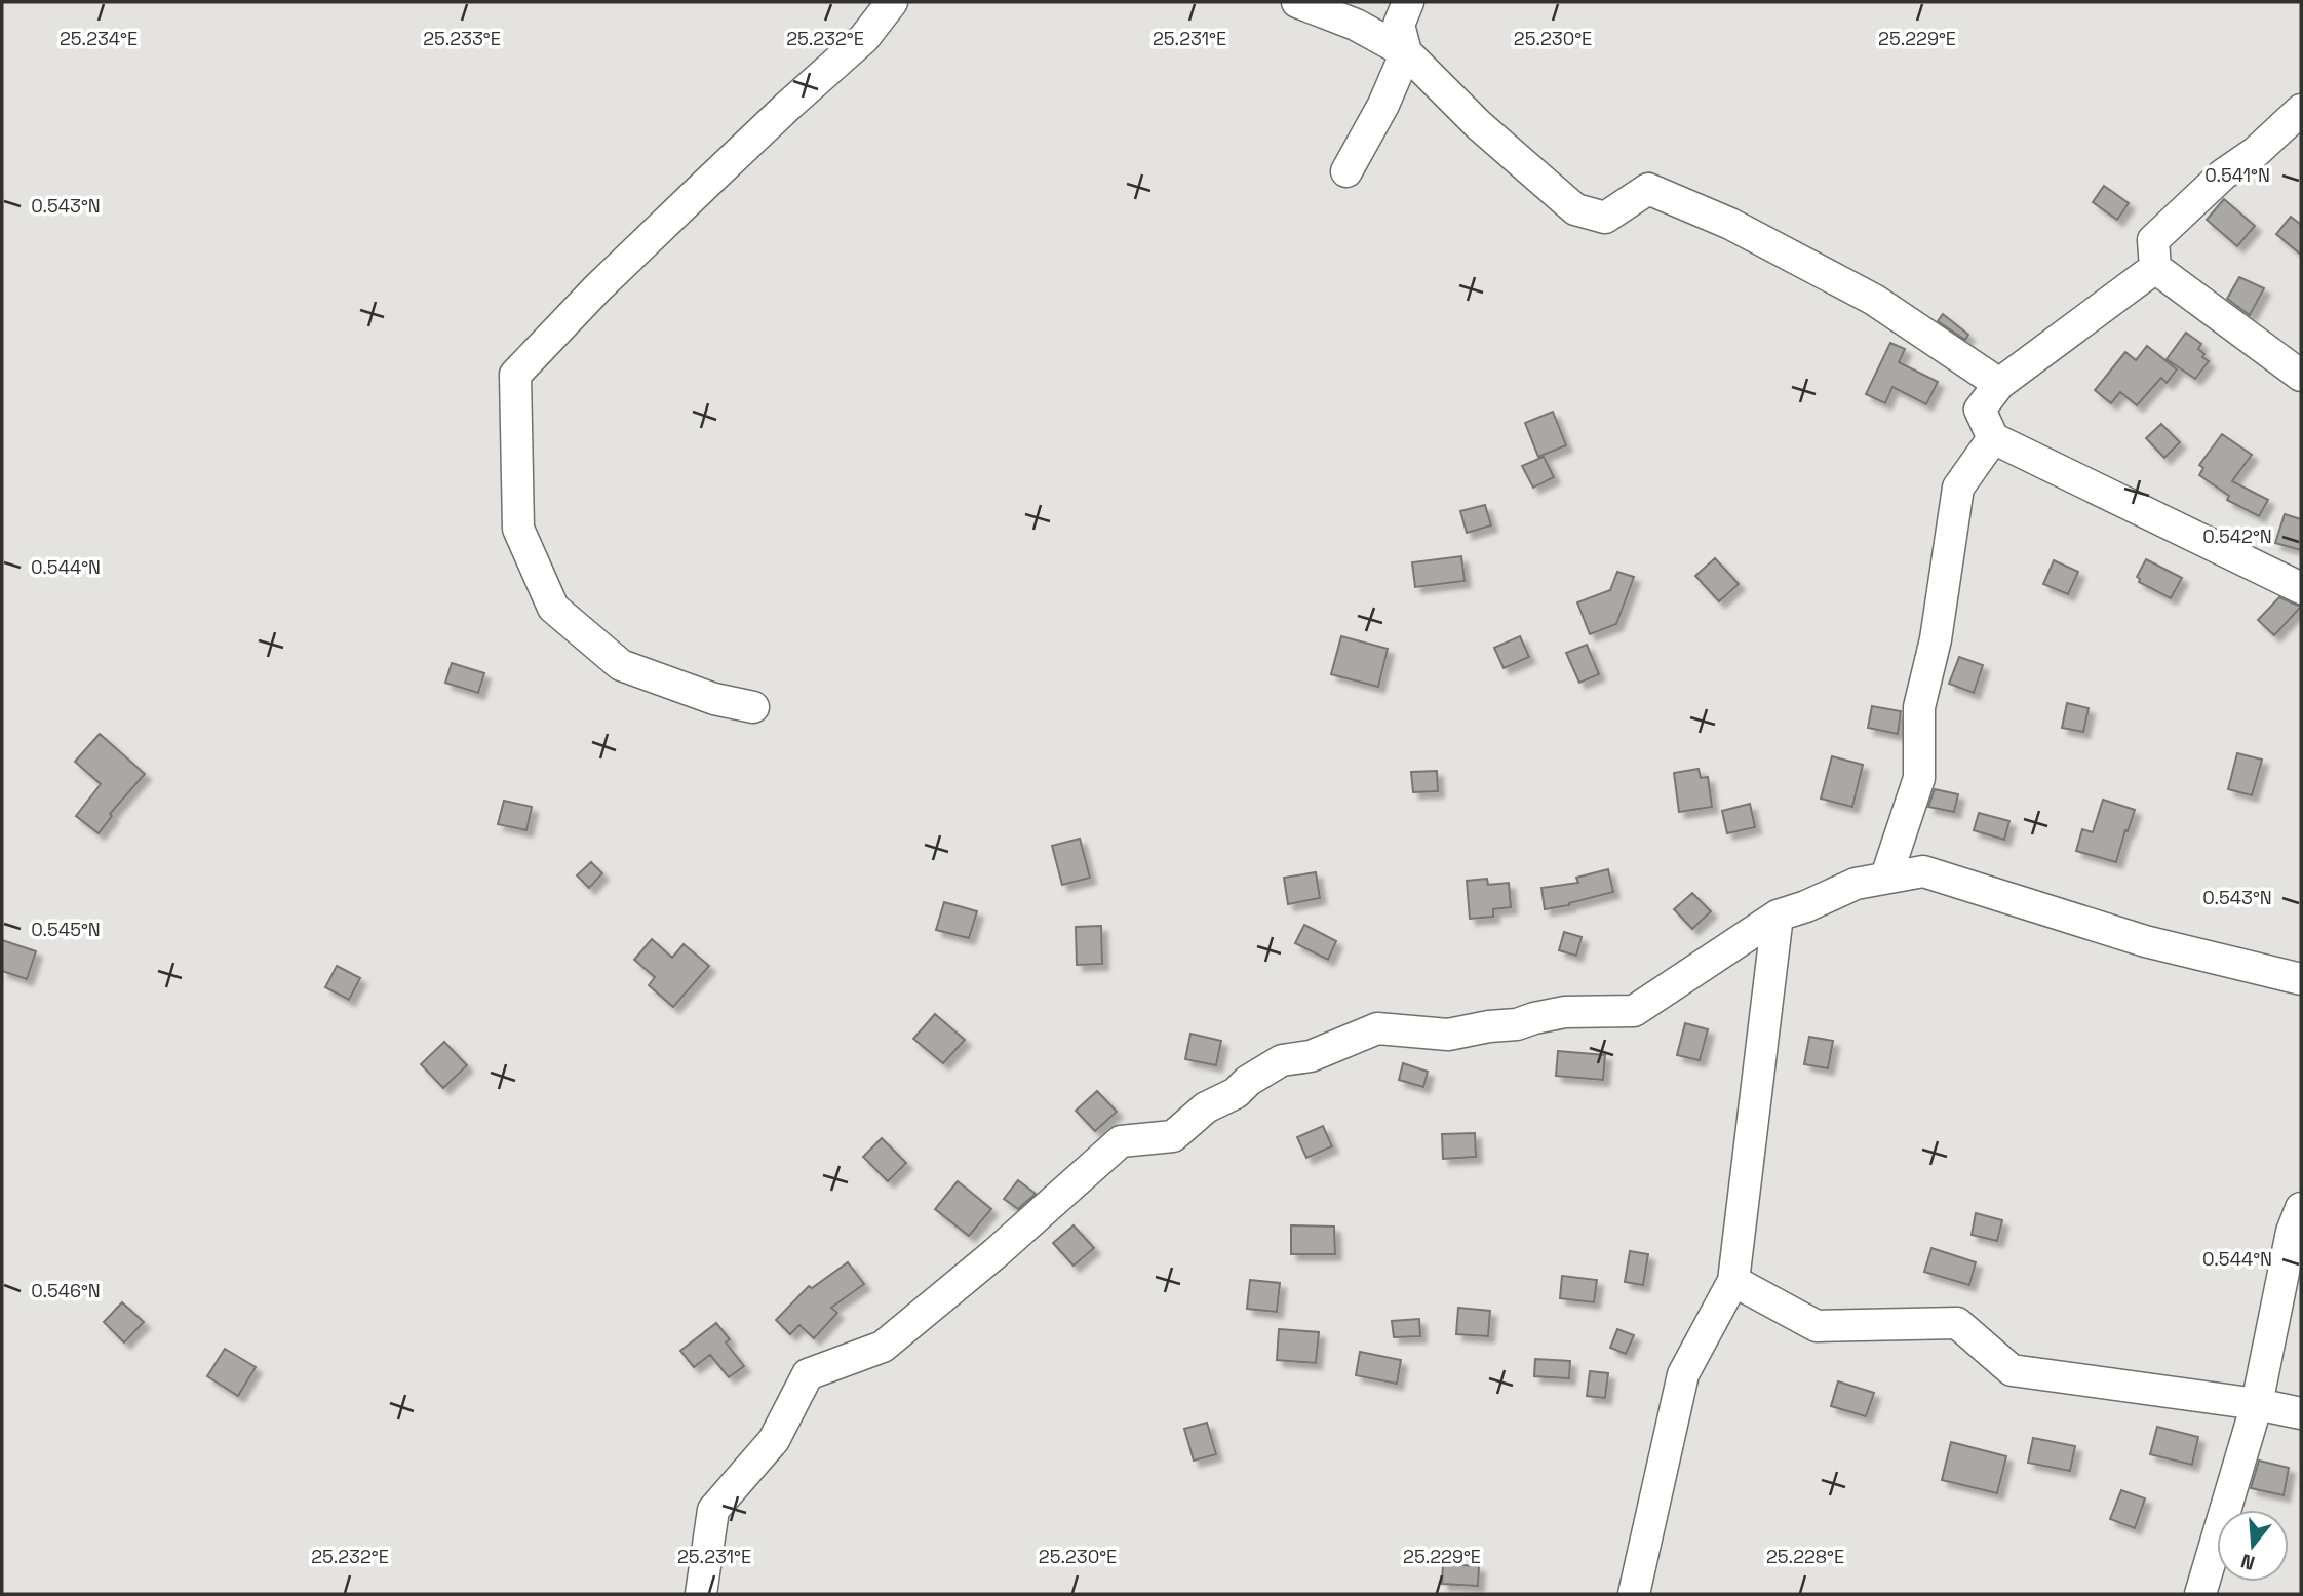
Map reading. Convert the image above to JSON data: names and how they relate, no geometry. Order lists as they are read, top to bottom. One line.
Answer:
{"north":"bottom","coordinates":["25.234°E","25.233°E","25.232°E","25.231°E","25.230°E","25.229°E","0.541°N","0.543°N","0.542°N","0.544°N","0.545°N","0.546°N","25.228°E"]}
